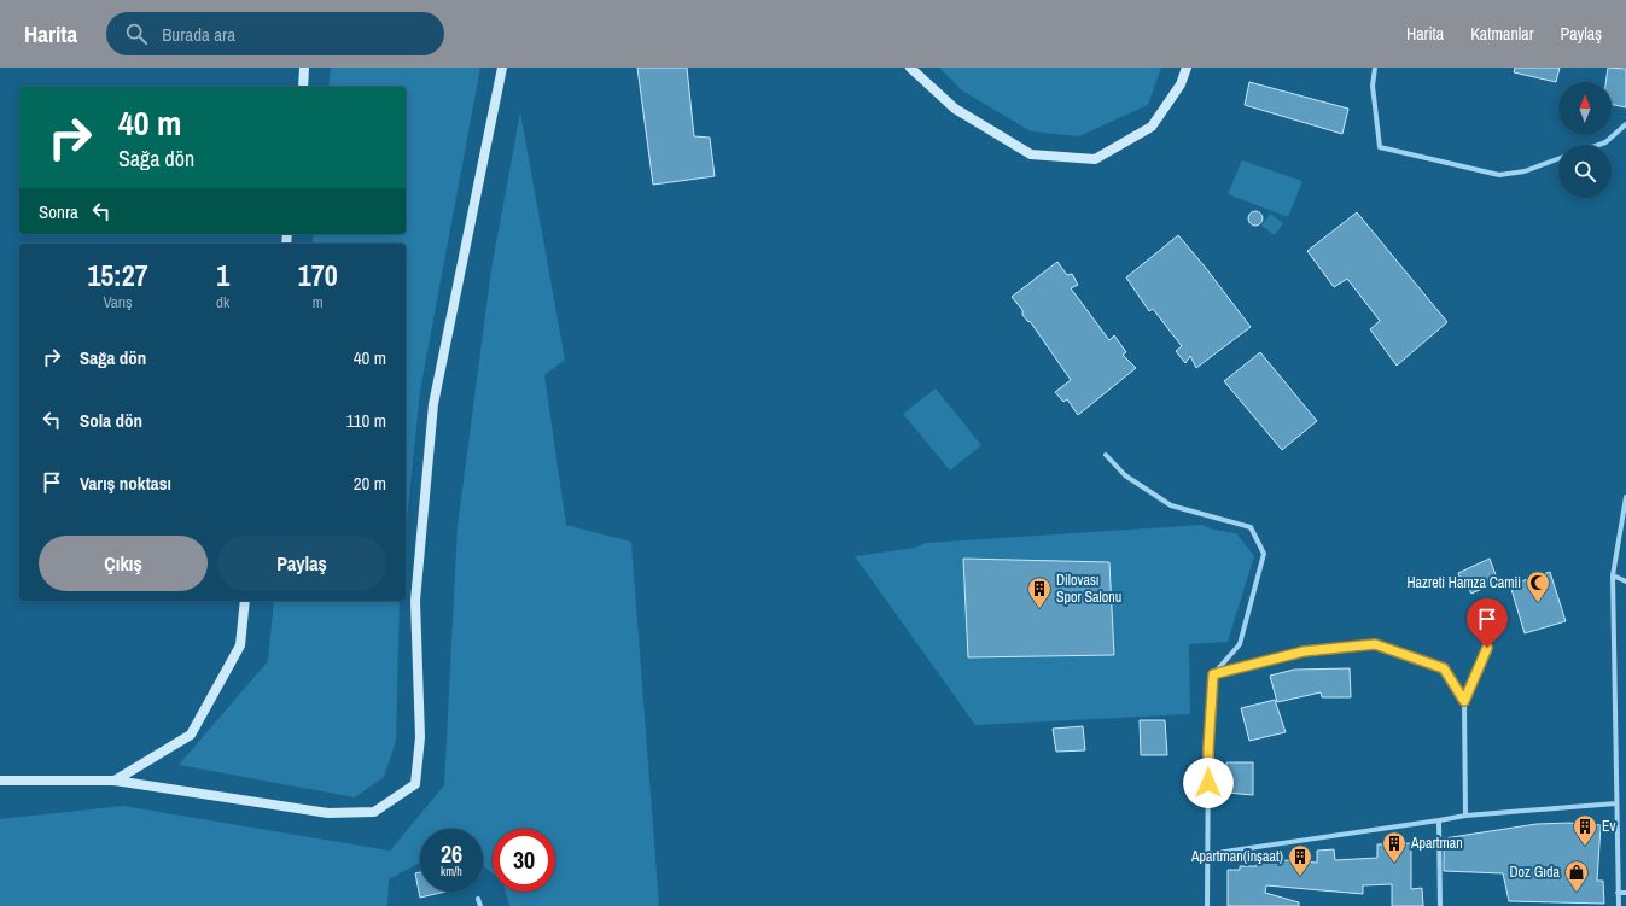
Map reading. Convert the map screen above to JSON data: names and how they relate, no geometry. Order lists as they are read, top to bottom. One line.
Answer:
{"places":{"mosque":["Hazreti Hamza Camii"],"building":["Dilovası Spor Salonu","Ev","Apartman","Apartman(inşaat)"],"shop":["Doz Gıda"]},"north":"top","page":{"header":"Harita","search":"Burada ara","nav":["Harita","Katmanlar","Paylaş"],"turn":["40 m","Sağa dön"],"then":"Sonra","eta":["15:27","Varış","1","dk","170","m"],"list":[{"name":"Sağa dön","value":"40 m"},{"name":"Sola dön","value":"110 m"},{"name":"Varış noktası","value":"20 m"}],"buttons":["Çıkış","Paylaş"],"speed":"26 km/h","limit":"30"}}
